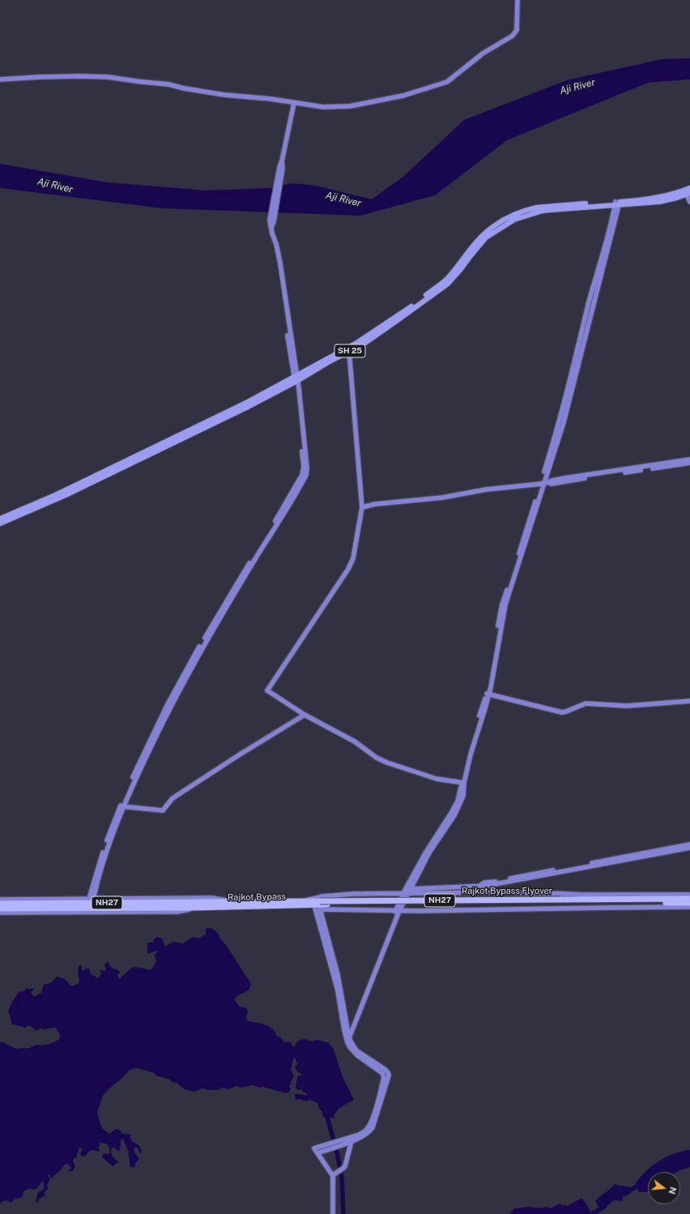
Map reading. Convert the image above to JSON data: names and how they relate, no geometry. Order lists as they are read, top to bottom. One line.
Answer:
{"streets":{"highway":["Rajkot Bypass Flyover","Rajkot Bypass","NH27"],"main road":["SH 25"]},"crossings":[["Rajkot Bypass Flyover","Rajkot Bypass"],["Rajkot Bypass","NH27"]],"water":["Aji River"],"north":"right"}
